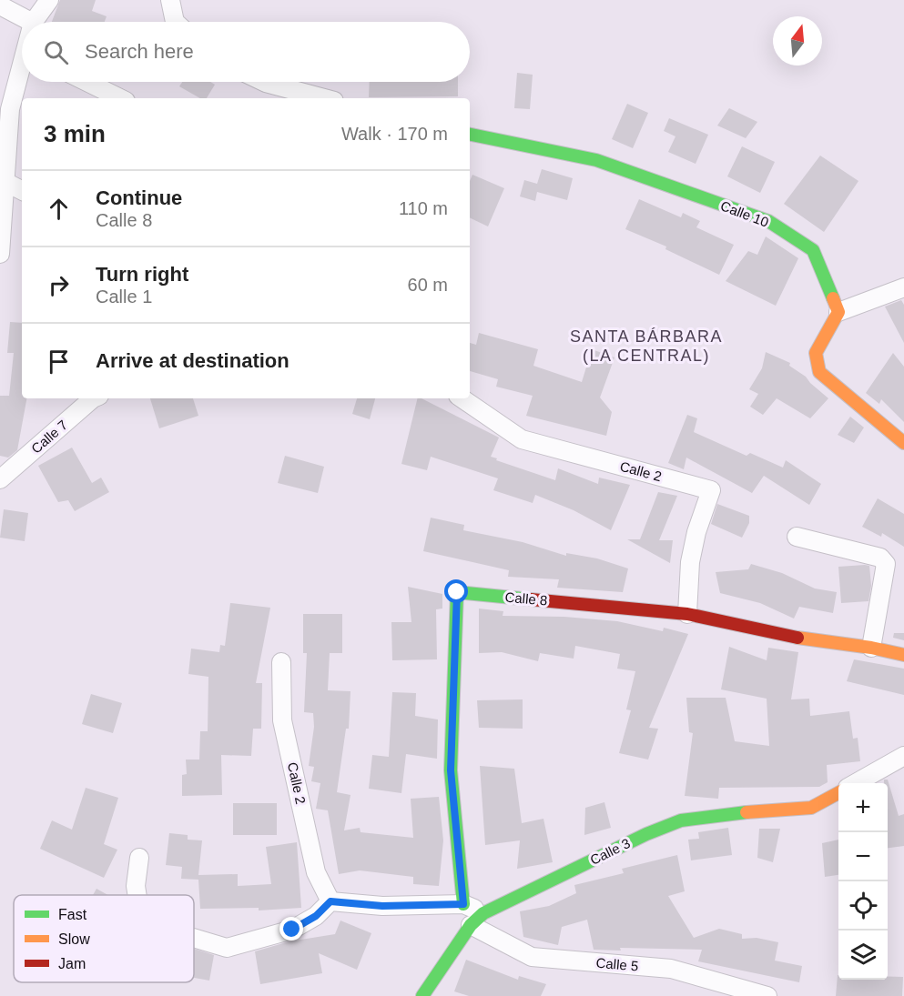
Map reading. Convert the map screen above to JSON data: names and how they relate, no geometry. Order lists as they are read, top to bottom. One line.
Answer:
{"streets":{"street":["Calle 10","Calle 7","Calle 2","Calle 8","Calle 3","Calle 5"]},"crossings":[["Calle 2","Calle 8"],["Calle 3","Calle 5"]],"districts":["SANTA BÁRBARA (LA CENTRAL)"],"legend":["Fast","Slow","Jam"],"north":"top","page":{"search":"Search here","heading":["3 min","Walk · 170 m"],"list":[["Continue","Calle 8","110 m"],["Turn right","Calle 1","60 m"],"Arrive at destination"],"map_buttons":["+","−"]}}
